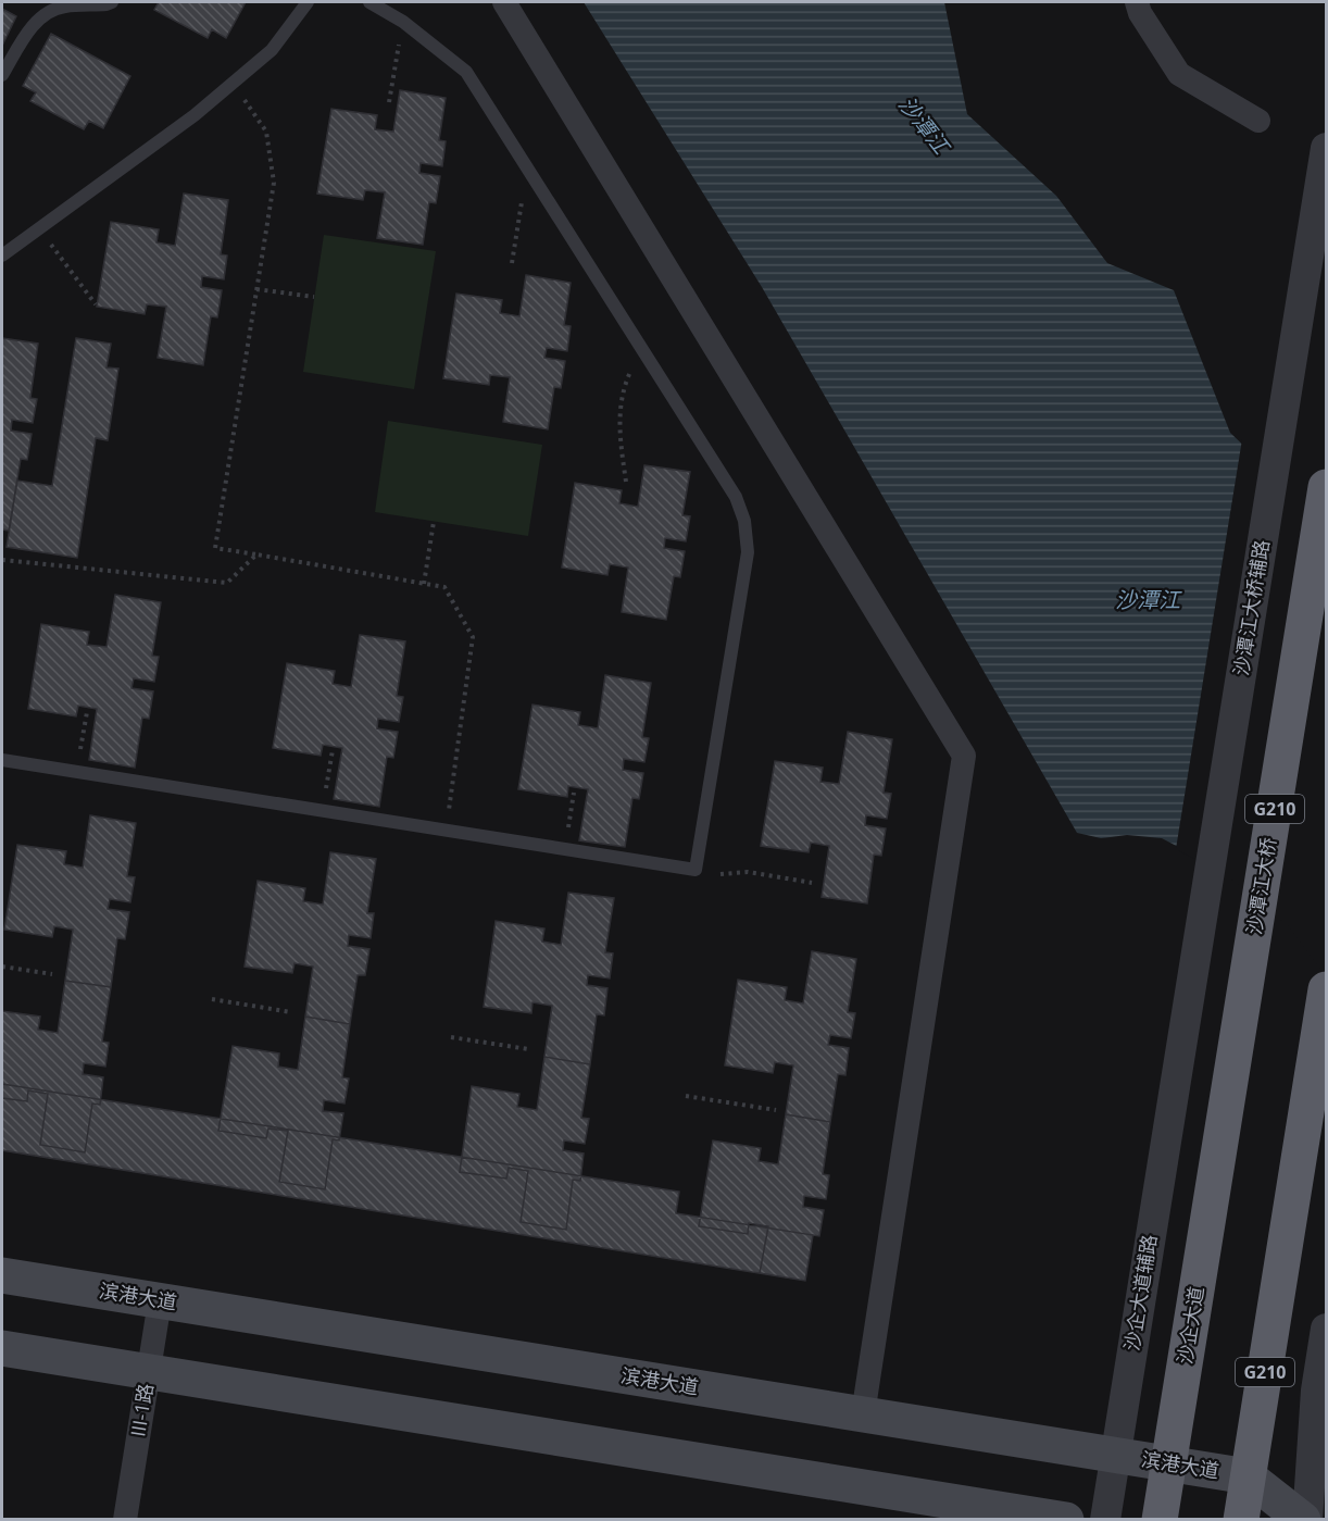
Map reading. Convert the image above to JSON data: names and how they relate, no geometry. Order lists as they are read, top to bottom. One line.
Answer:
{"streets":{"highway":["G210","沙潭江大桥","沙企大道"],"main road":["滨港大道"],"street":["沙潭江大桥辅路","沙企大道辅路","III-1路"]},"crossings":[["沙潭江大桥辅路","沙企大道辅路"],["G210","滨港大道"],["沙潭江大桥","沙企大道"],["沙企大道辅路","滨港大道"],["滨港大道","沙企大道"],["滨港大道","III-1路"]],"water":["沙潭江"]}
